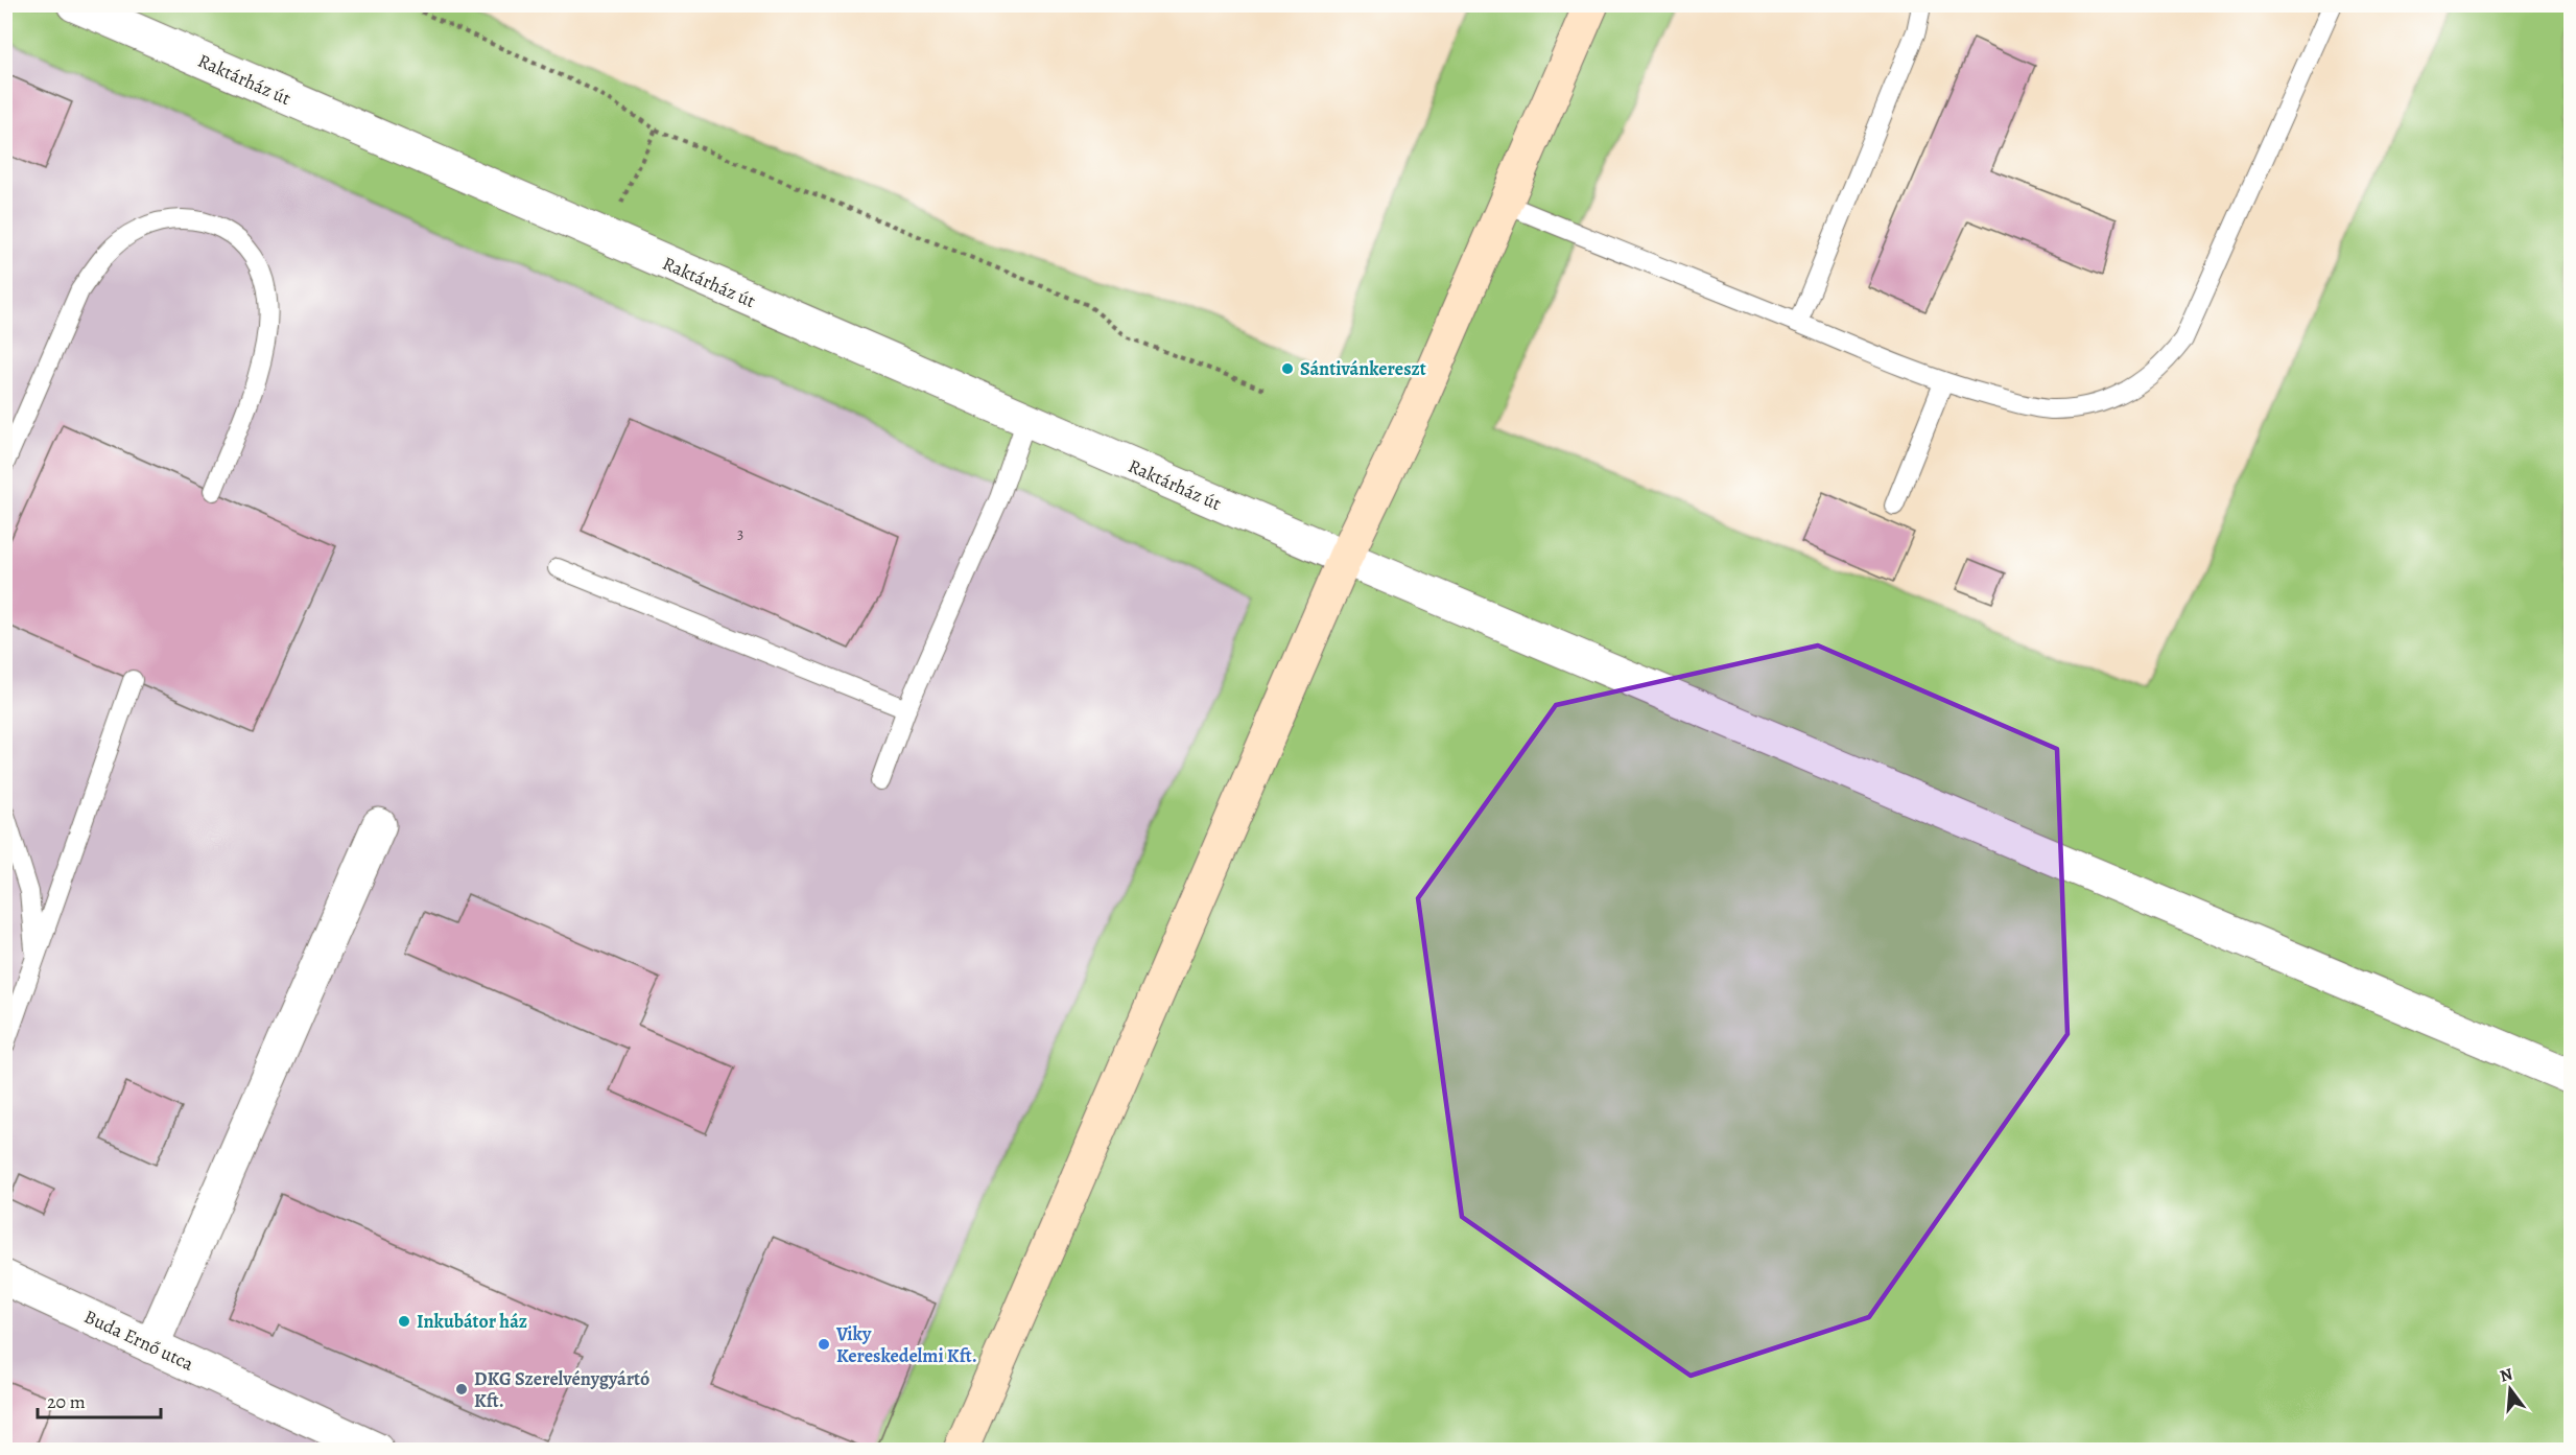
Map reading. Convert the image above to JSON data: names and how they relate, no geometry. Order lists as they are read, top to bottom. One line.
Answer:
{"streets":{"street":["Raktárház út","Buda Ernő utca"]},"places":["Sántivánkereszt","Inkubátor ház","Viky Kereskedelmi Kft.","DKG Szerelvénygyártó Kft."],"house_numbers":["3"],"scale_bar":"20 m","north":"top"}
